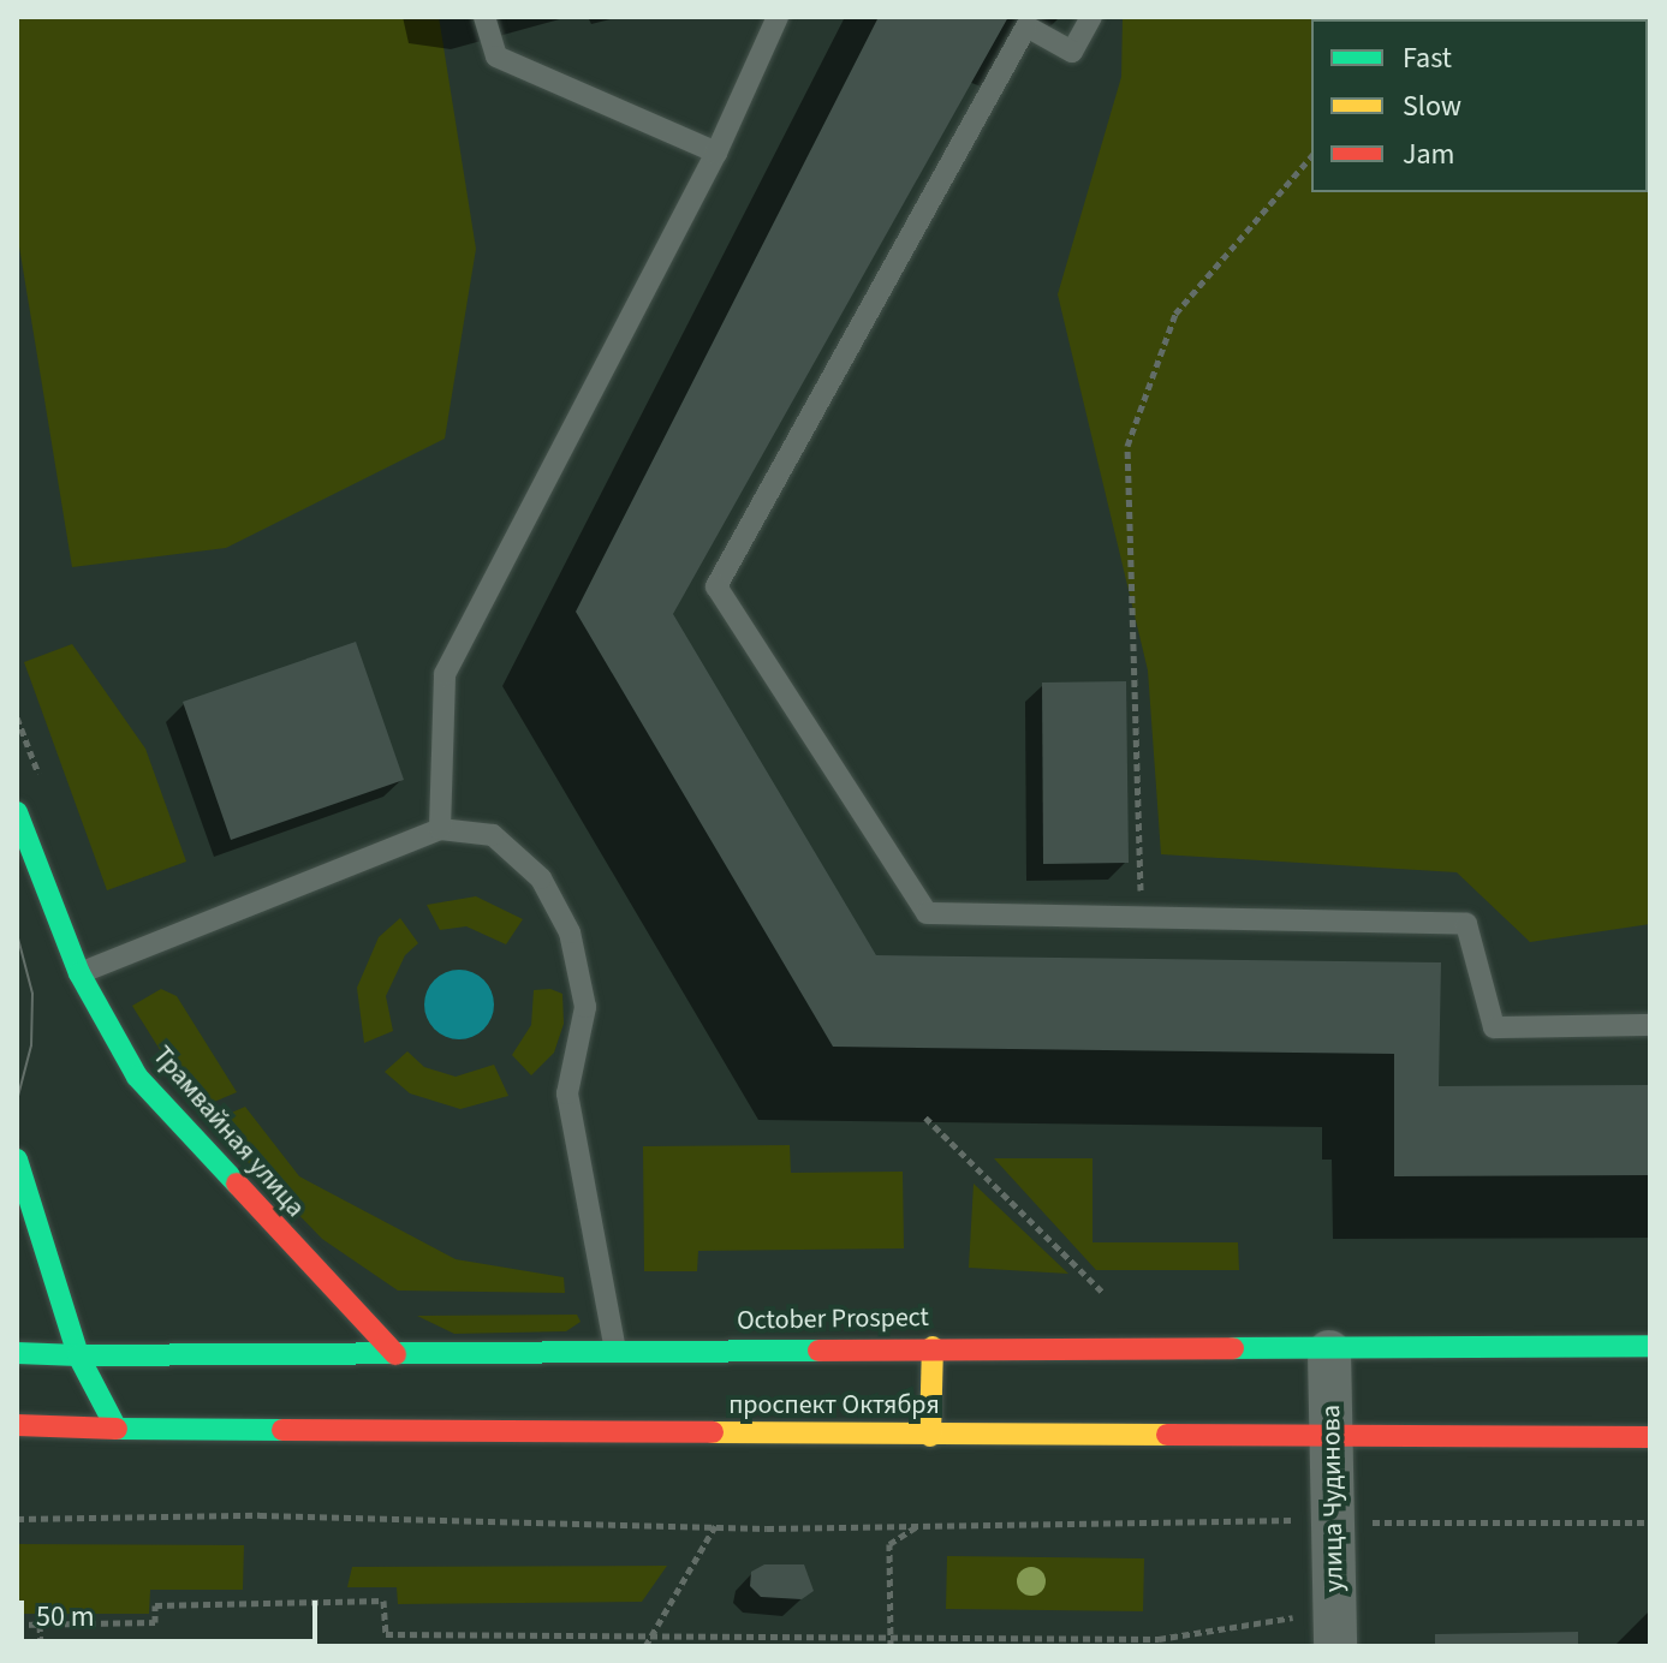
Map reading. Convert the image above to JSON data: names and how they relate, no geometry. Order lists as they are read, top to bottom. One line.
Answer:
{"streets":{"main road":["Трамвайная улица","October Prospect","проспект Октября"],"street":["улица Чудинова"]},"crossings":[["Трамвайная улица","October Prospect"],["October Prospect","улица Чудинова"],["проспект Октября","улица Чудинова"]],"legend":["Fast","Slow","Jam"],"scale_bar":"50 m"}
